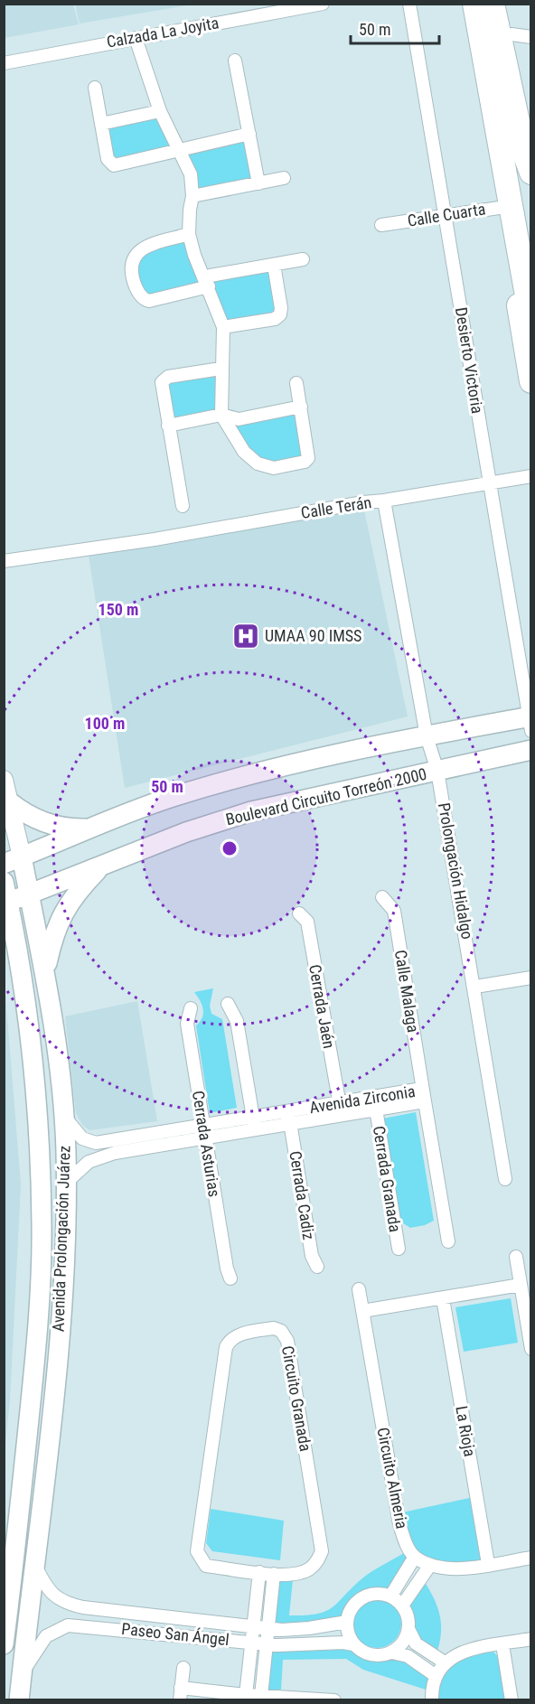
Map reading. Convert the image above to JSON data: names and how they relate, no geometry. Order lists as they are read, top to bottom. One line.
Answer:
{"streets":{"main road":["Boulevard Circuito Torreón 2000","Avenida Prolongación Juárez"],"street":["Calzada La Joyita","Calle Cuarta","Desierto Victoria","Calle Terán","Prolongación Hidalgo","Calle Malaga","Cerrada Jaén","Avenida Zirconia","Cerrada Asturias","Cerrada Granada","Cerrada Cadiz","Circuito Granada","La Rioja","Circuito Almeria","Paseo San Ángel"]},"crossings":[["Calle Cuarta","Desierto Victoria"],["Desierto Victoria","Calle Terán"],["Calle Terán","Prolongación Hidalgo"],["Boulevard Circuito Torreón 2000","Prolongación Hidalgo"],["Boulevard Circuito Torreón 2000","Avenida Prolongación Juárez"],["Calle Malaga","Avenida Zirconia"],["Cerrada Jaén","Avenida Zirconia"],["Avenida Zirconia","Cerrada Asturias"],["Avenida Zirconia","Cerrada Granada"],["Avenida Zirconia","Cerrada Cadiz"],["Avenida Zirconia","Avenida Prolongación Juárez"],["Avenida Prolongación Juárez","Paseo San Ángel"]],"places":{"hospital":["UMAA 90 IMSS"]},"scale_bar":"50 m","rings":["150 m","100 m","50 m"]}
